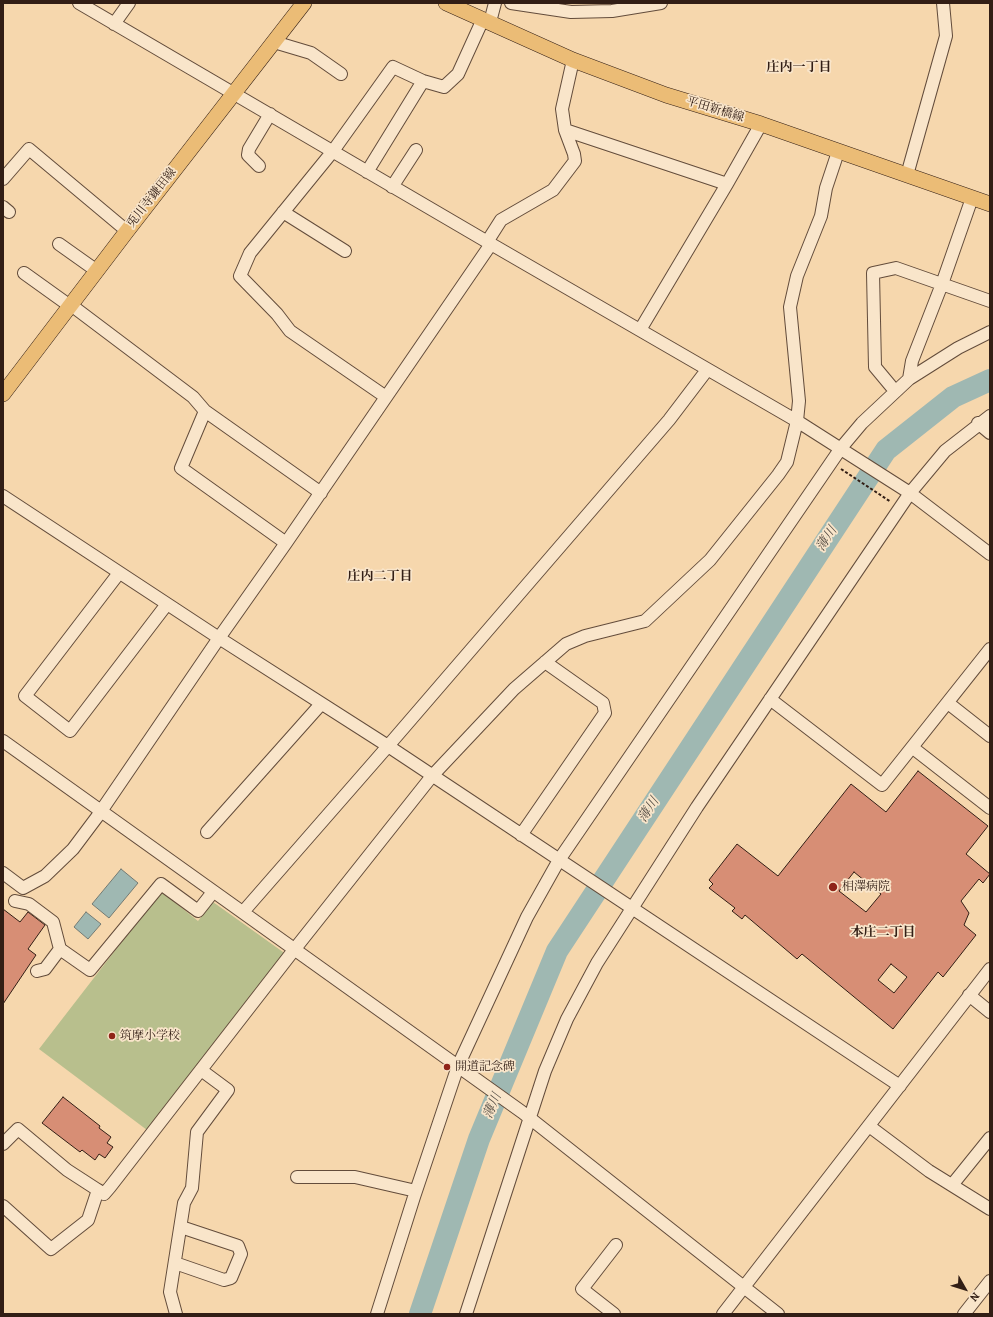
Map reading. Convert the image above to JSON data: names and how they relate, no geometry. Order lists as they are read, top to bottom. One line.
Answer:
{"streets":{"main road":["平田新橋線","兎川寺鎌田線"]},"districts":["庄内一丁目","庄内二丁目","本庄二丁目"],"water":["薄川"],"places":["相澤病院","筑摩小学校","開道記念碑"],"north":"bottom right"}
